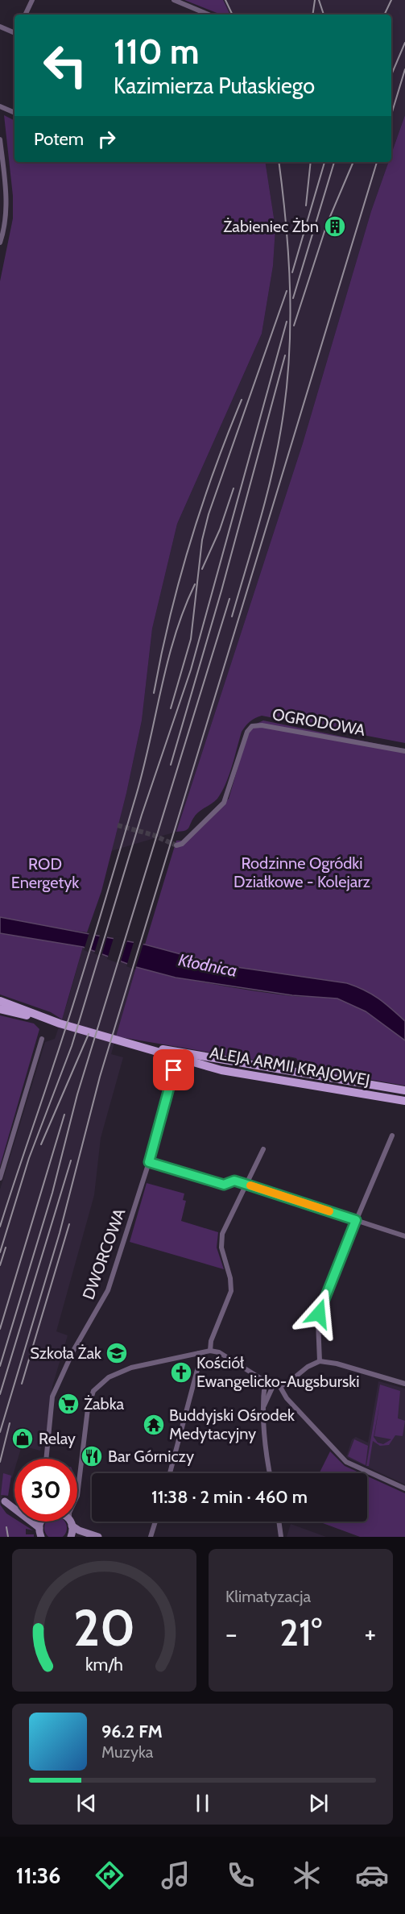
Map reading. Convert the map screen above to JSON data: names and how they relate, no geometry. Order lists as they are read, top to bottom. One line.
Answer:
{"streets":{"main road":["ALEJA ARMII KRAJOWEJ"],"street":["OGRODOWA","DWORCOWA"]},"water":["Kłodnica"],"parks":["Rodzinne Ogródki Działkowe - Kolejarz","ROD Energetyk"],"places":{"building":["Żabieniec Żbn"],"school or university":["Szkoła Żak"],"church":["Kościół Ewangelicko-Augsburski"],"supermarket":["Żabka"],"temple":["Buddyjski Ośrodek Medytacyjny"],"shop":["Relay"],"restaurant":["Bar Górniczy"]},"page":{"turn":["110 m","Kazimierza Pułaskiego"],"then":"Potem","limit":"30","trip":"11:38 · 2 min · 460 m","tile":"Klimatyzacja","heat":["−","21°","+"],"song":["96.2 FM","Muzyka"],"tabs":"11:36","gauge":["20","km/h"]}}
